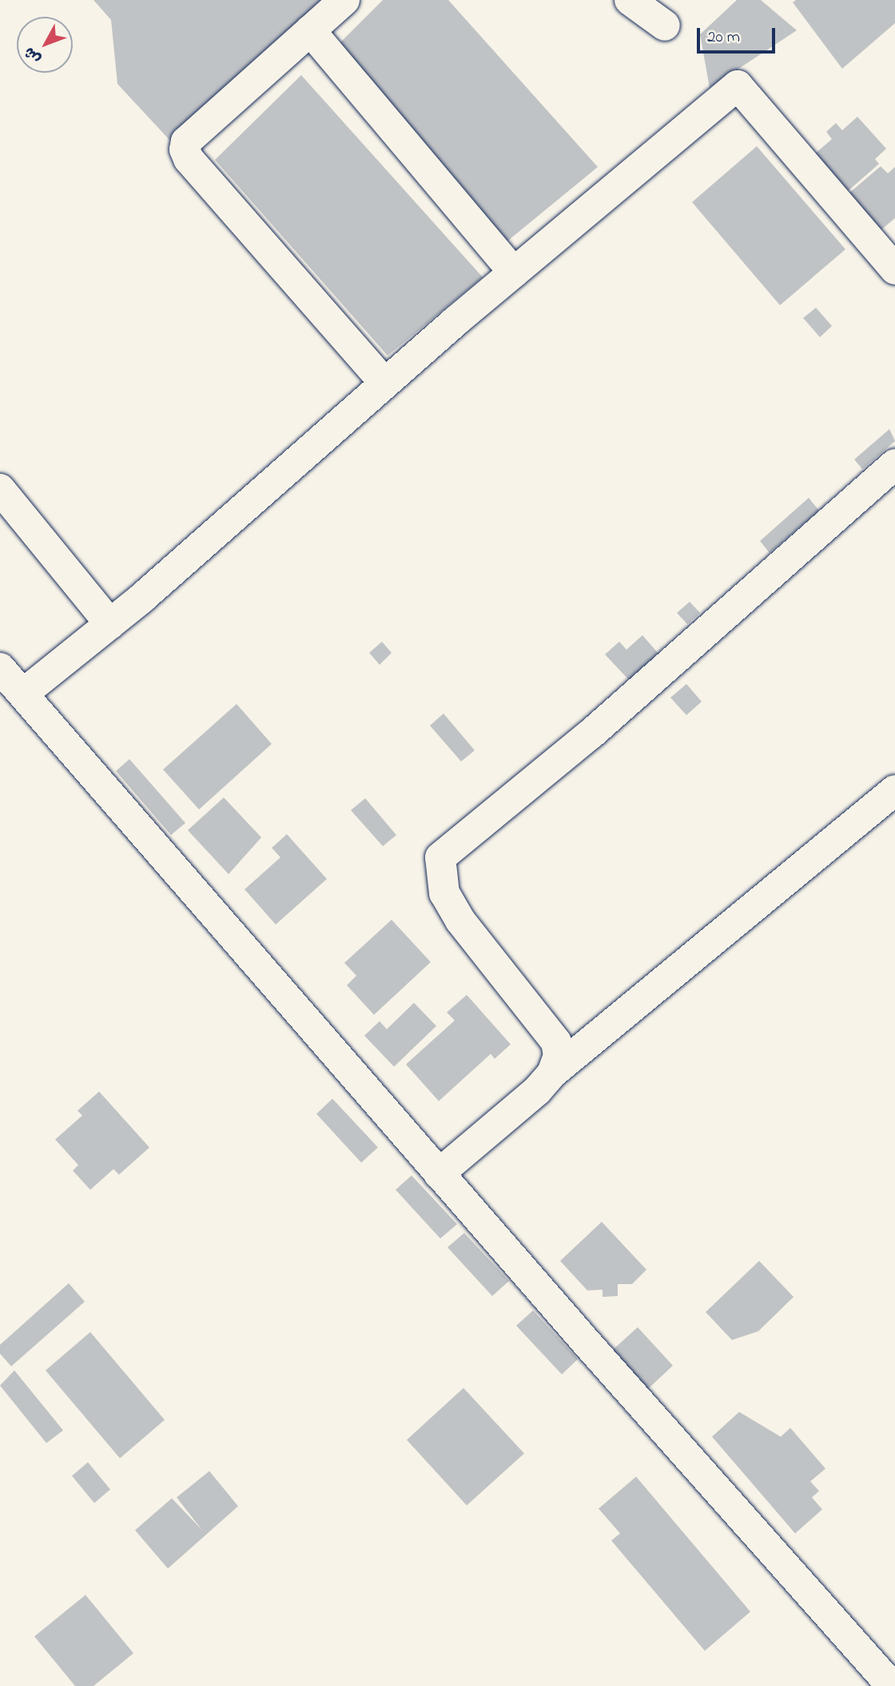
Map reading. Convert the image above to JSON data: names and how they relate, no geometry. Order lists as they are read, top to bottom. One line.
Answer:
{"scale_bar":"20 m","north":"bottom left"}
